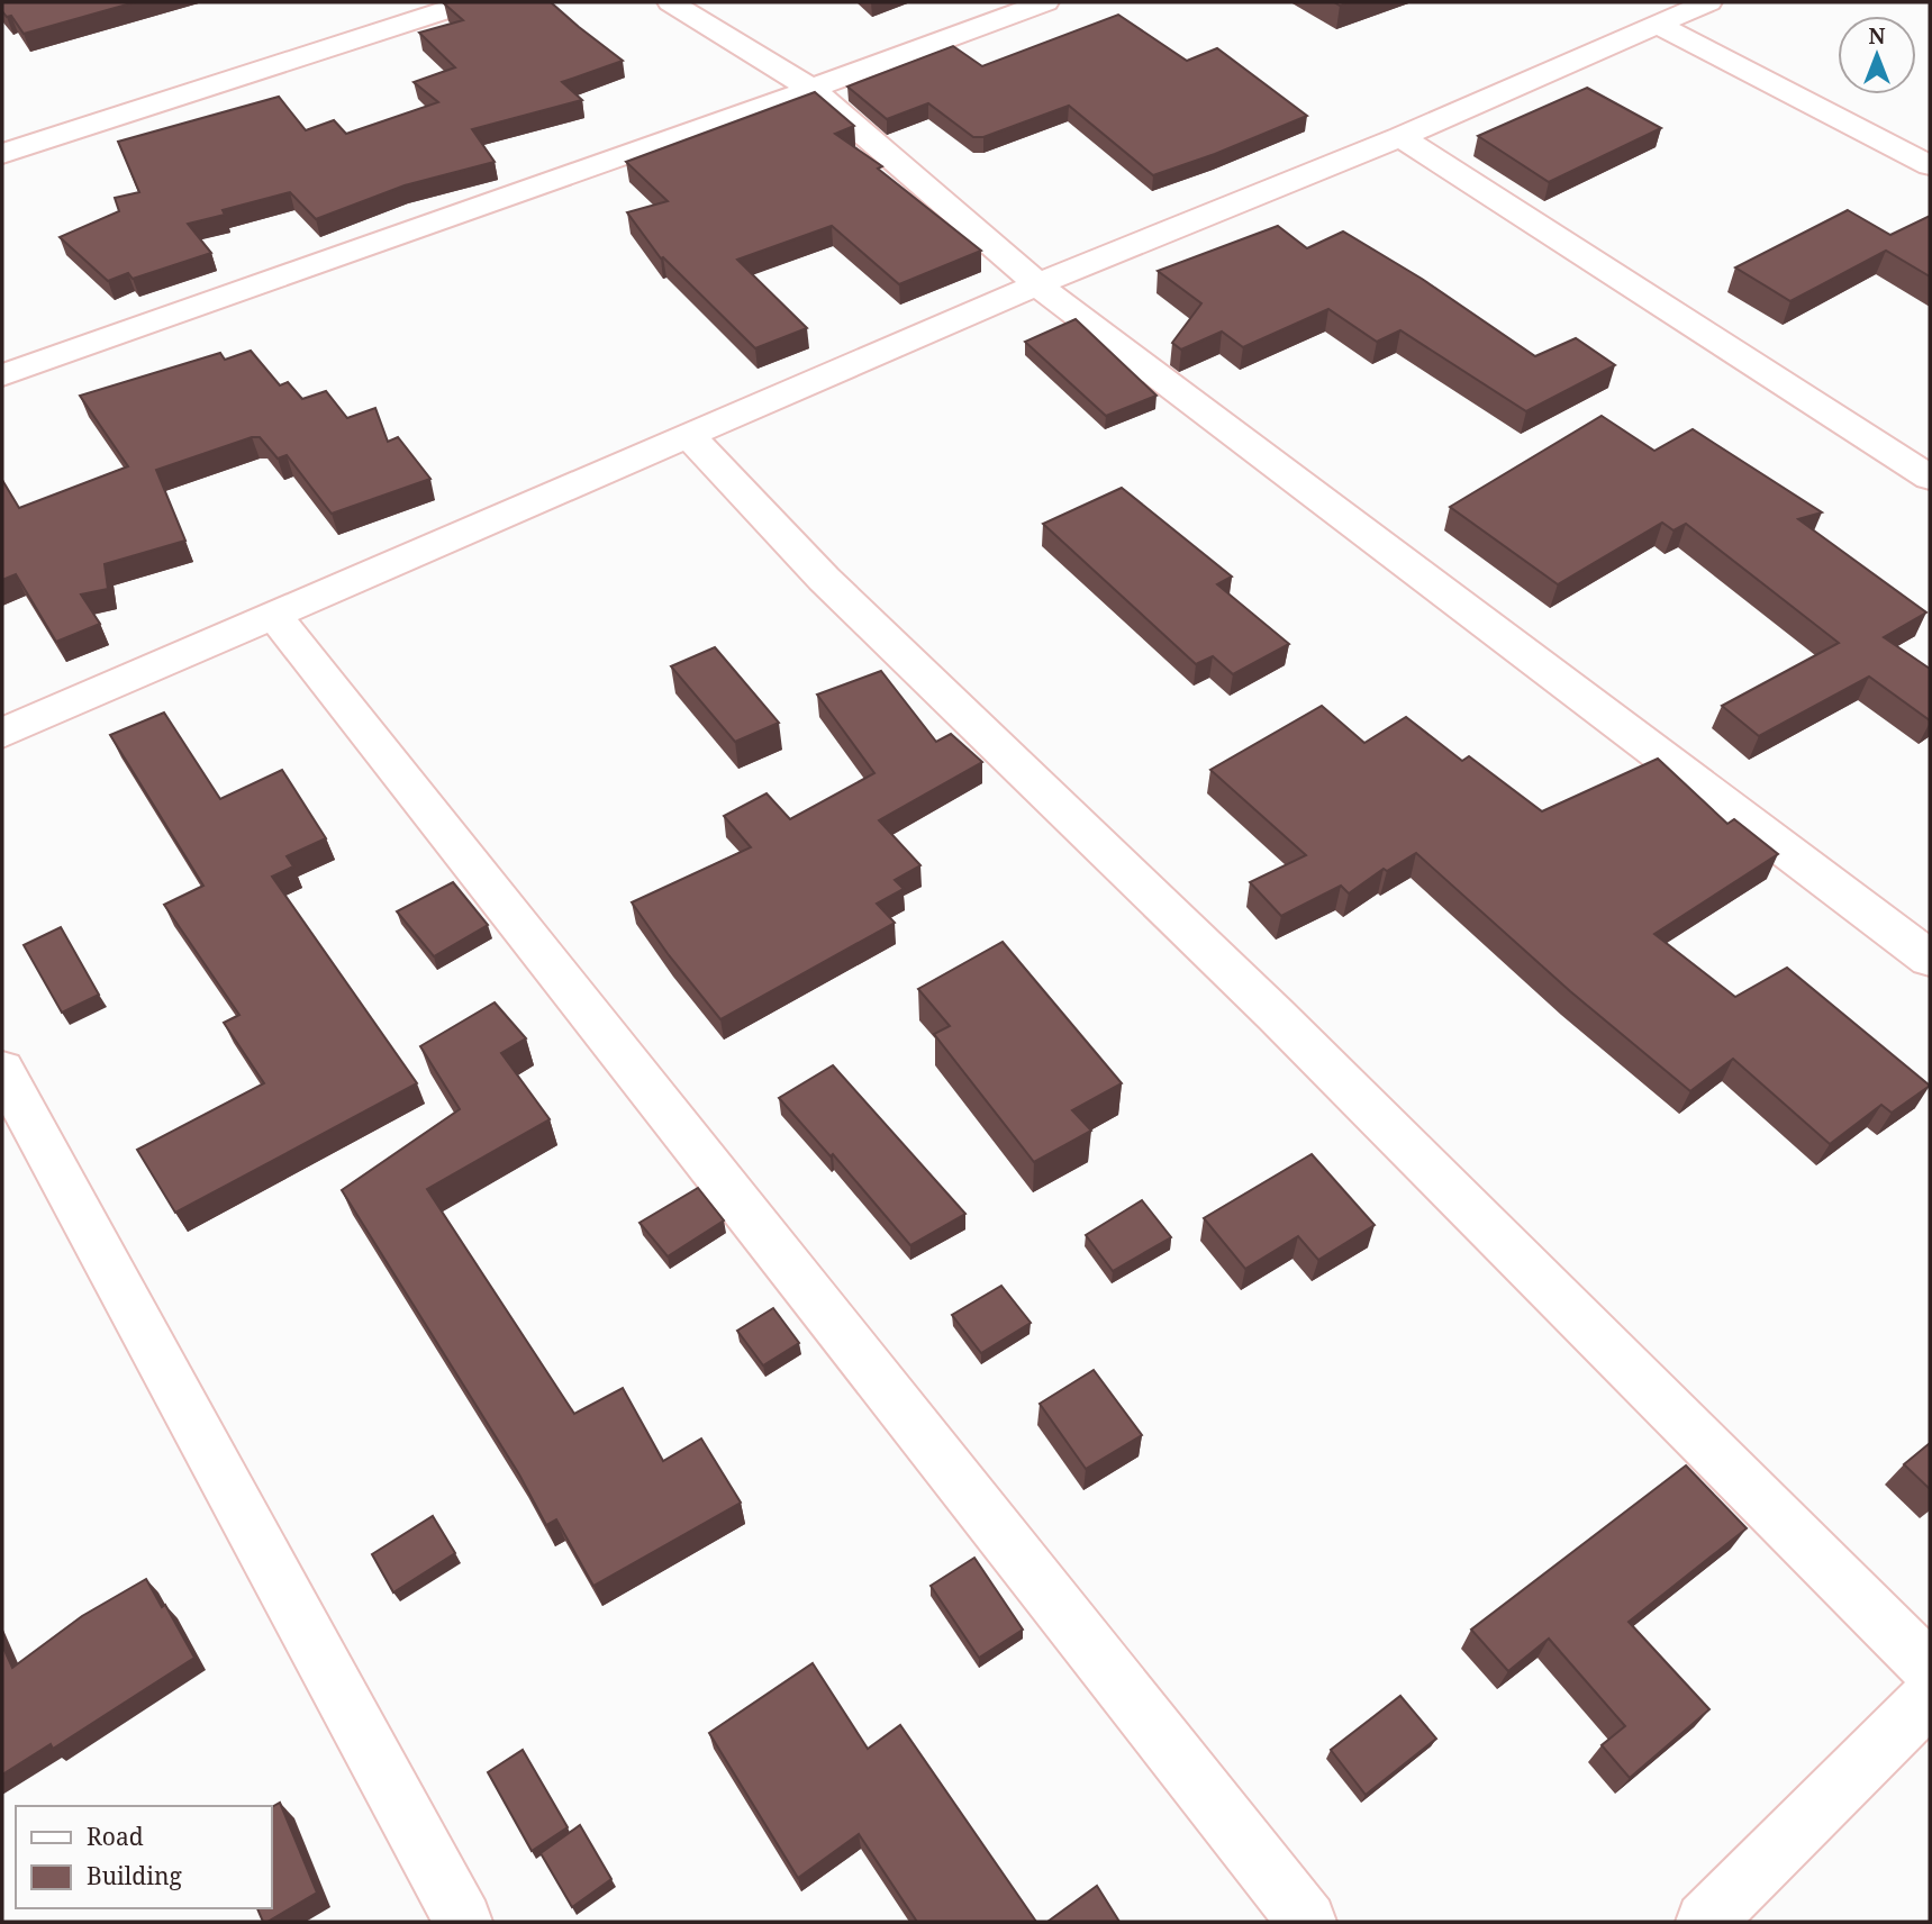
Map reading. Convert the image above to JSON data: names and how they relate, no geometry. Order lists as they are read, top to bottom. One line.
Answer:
{"legend":["Road","Building"],"north":"top"}
